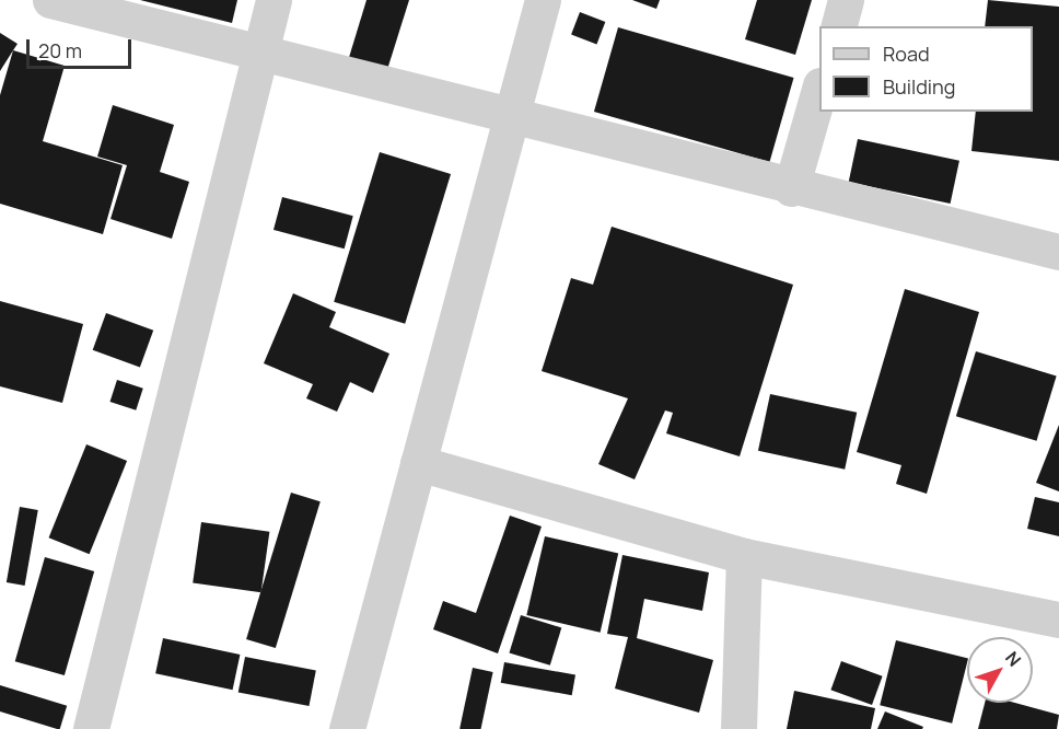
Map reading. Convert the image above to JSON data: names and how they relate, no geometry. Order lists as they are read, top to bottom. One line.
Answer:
{"legend":["Road","Building"],"scale_bar":"20 m","north":"top right"}
